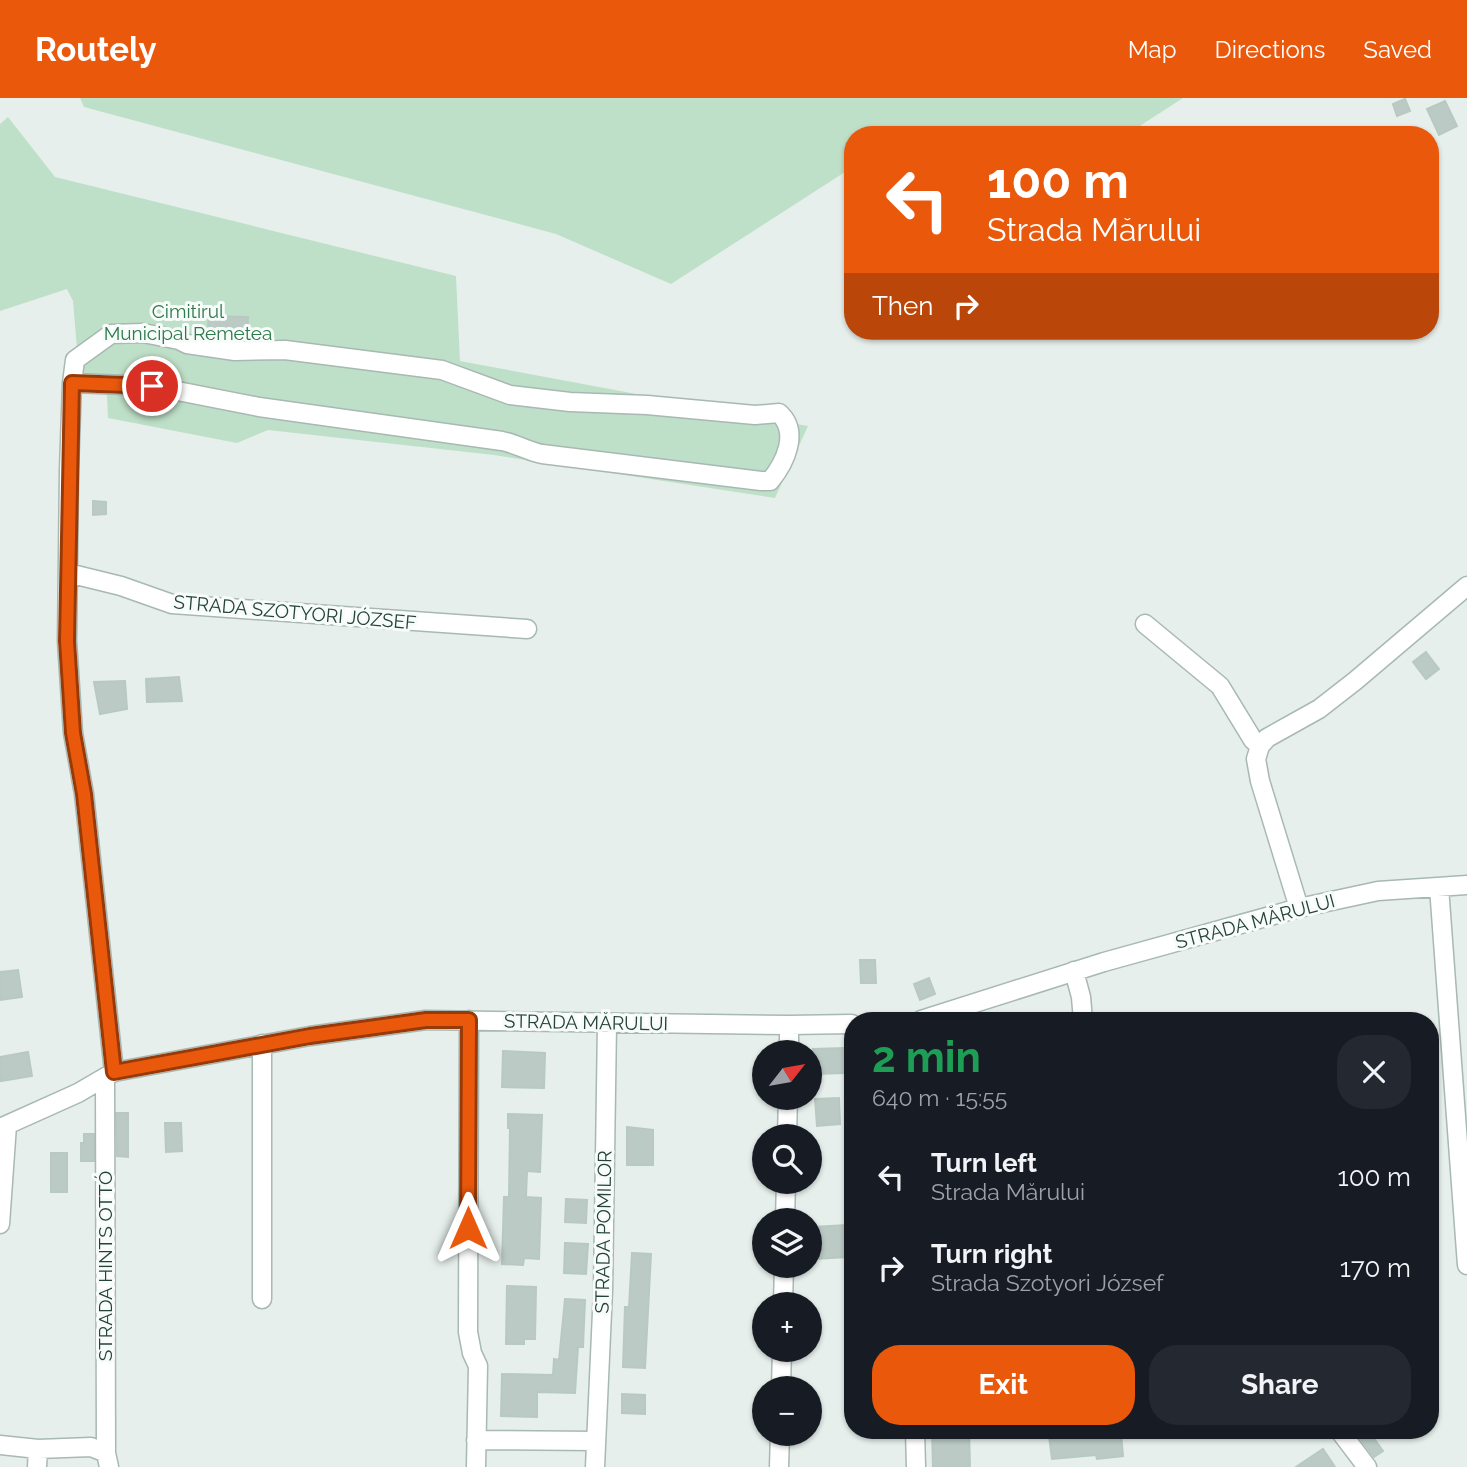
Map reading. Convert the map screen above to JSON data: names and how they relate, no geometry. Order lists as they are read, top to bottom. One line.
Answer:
{"streets":{"street":["STRADA SZOTYORI JÓZSEF","STRADA MĂRULUI","STRADA POMILOR","STRADA HINTS OTTÓ"]},"crossings":[["STRADA MĂRULUI","STRADA POMILOR"],["STRADA MĂRULUI","STRADA HINTS OTTÓ"]],"parks":["Cimitirul Municipal Remetea"],"north":"top right","page":{"header":"Routely","nav":["Map","Directions","Saved"],"turn":["100 m","Strada Mărului"],"then":"Then","heading":["2 min","640 m · 15:55"],"map_buttons":["+","−"],"list":[{"name":"Turn left","note":"Strada Mărului","value":"100 m"},{"name":"Turn right","note":"Strada Szotyori József","value":"170 m"}],"buttons":["Exit","Share"]}}
